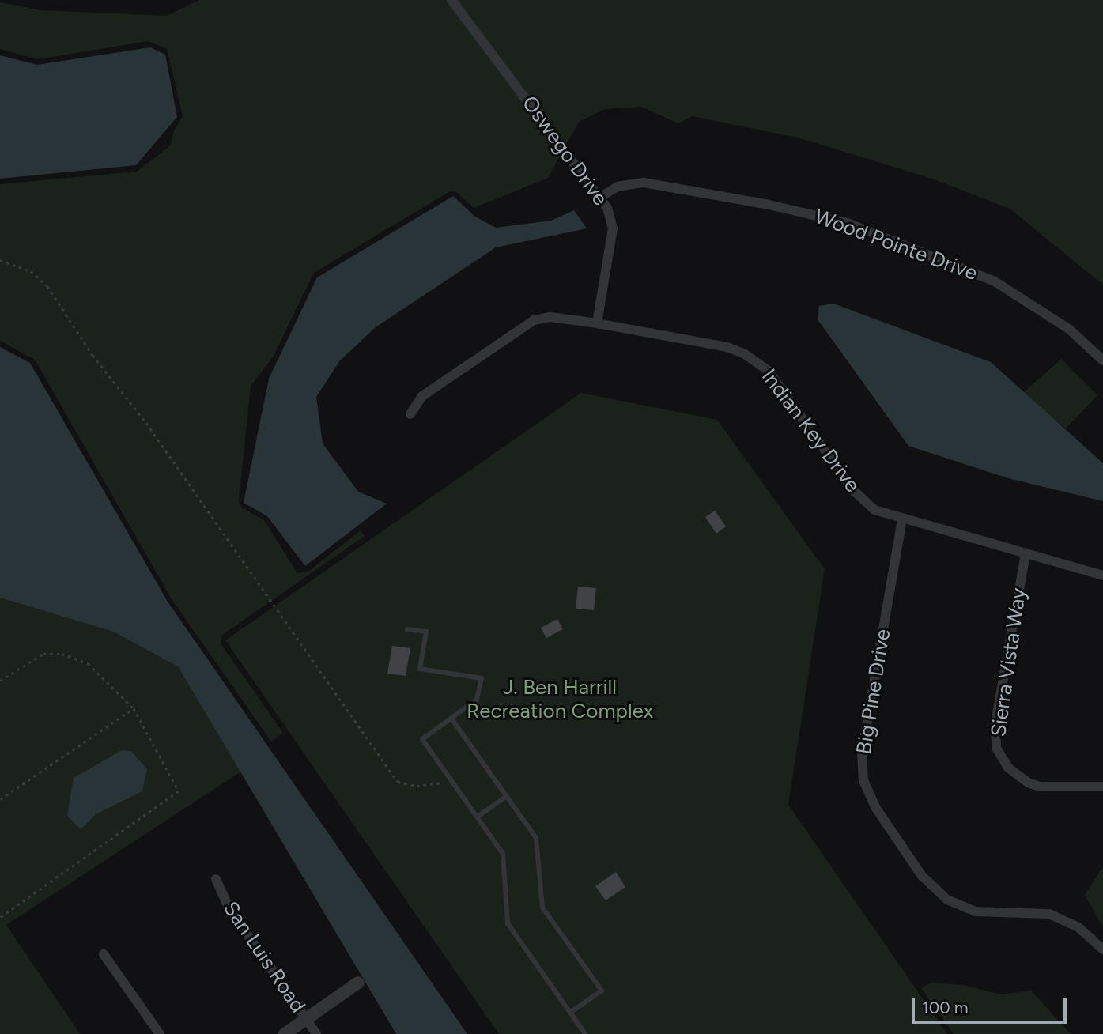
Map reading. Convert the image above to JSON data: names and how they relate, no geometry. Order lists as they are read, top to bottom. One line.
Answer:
{"streets":{"street":["Oswego Drive","Wood Pointe Drive","Indian Key Drive","Sierra Vista Way","Big Pine Drive","San Luis Road"]},"crossings":[["Oswego Drive","Wood Pointe Drive"],["Oswego Drive","Indian Key Drive"],["Indian Key Drive","Sierra Vista Way"],["Indian Key Drive","Big Pine Drive"]],"parks":["J. Ben Harrill Recreation Complex"],"scale_bar":"100 m"}
